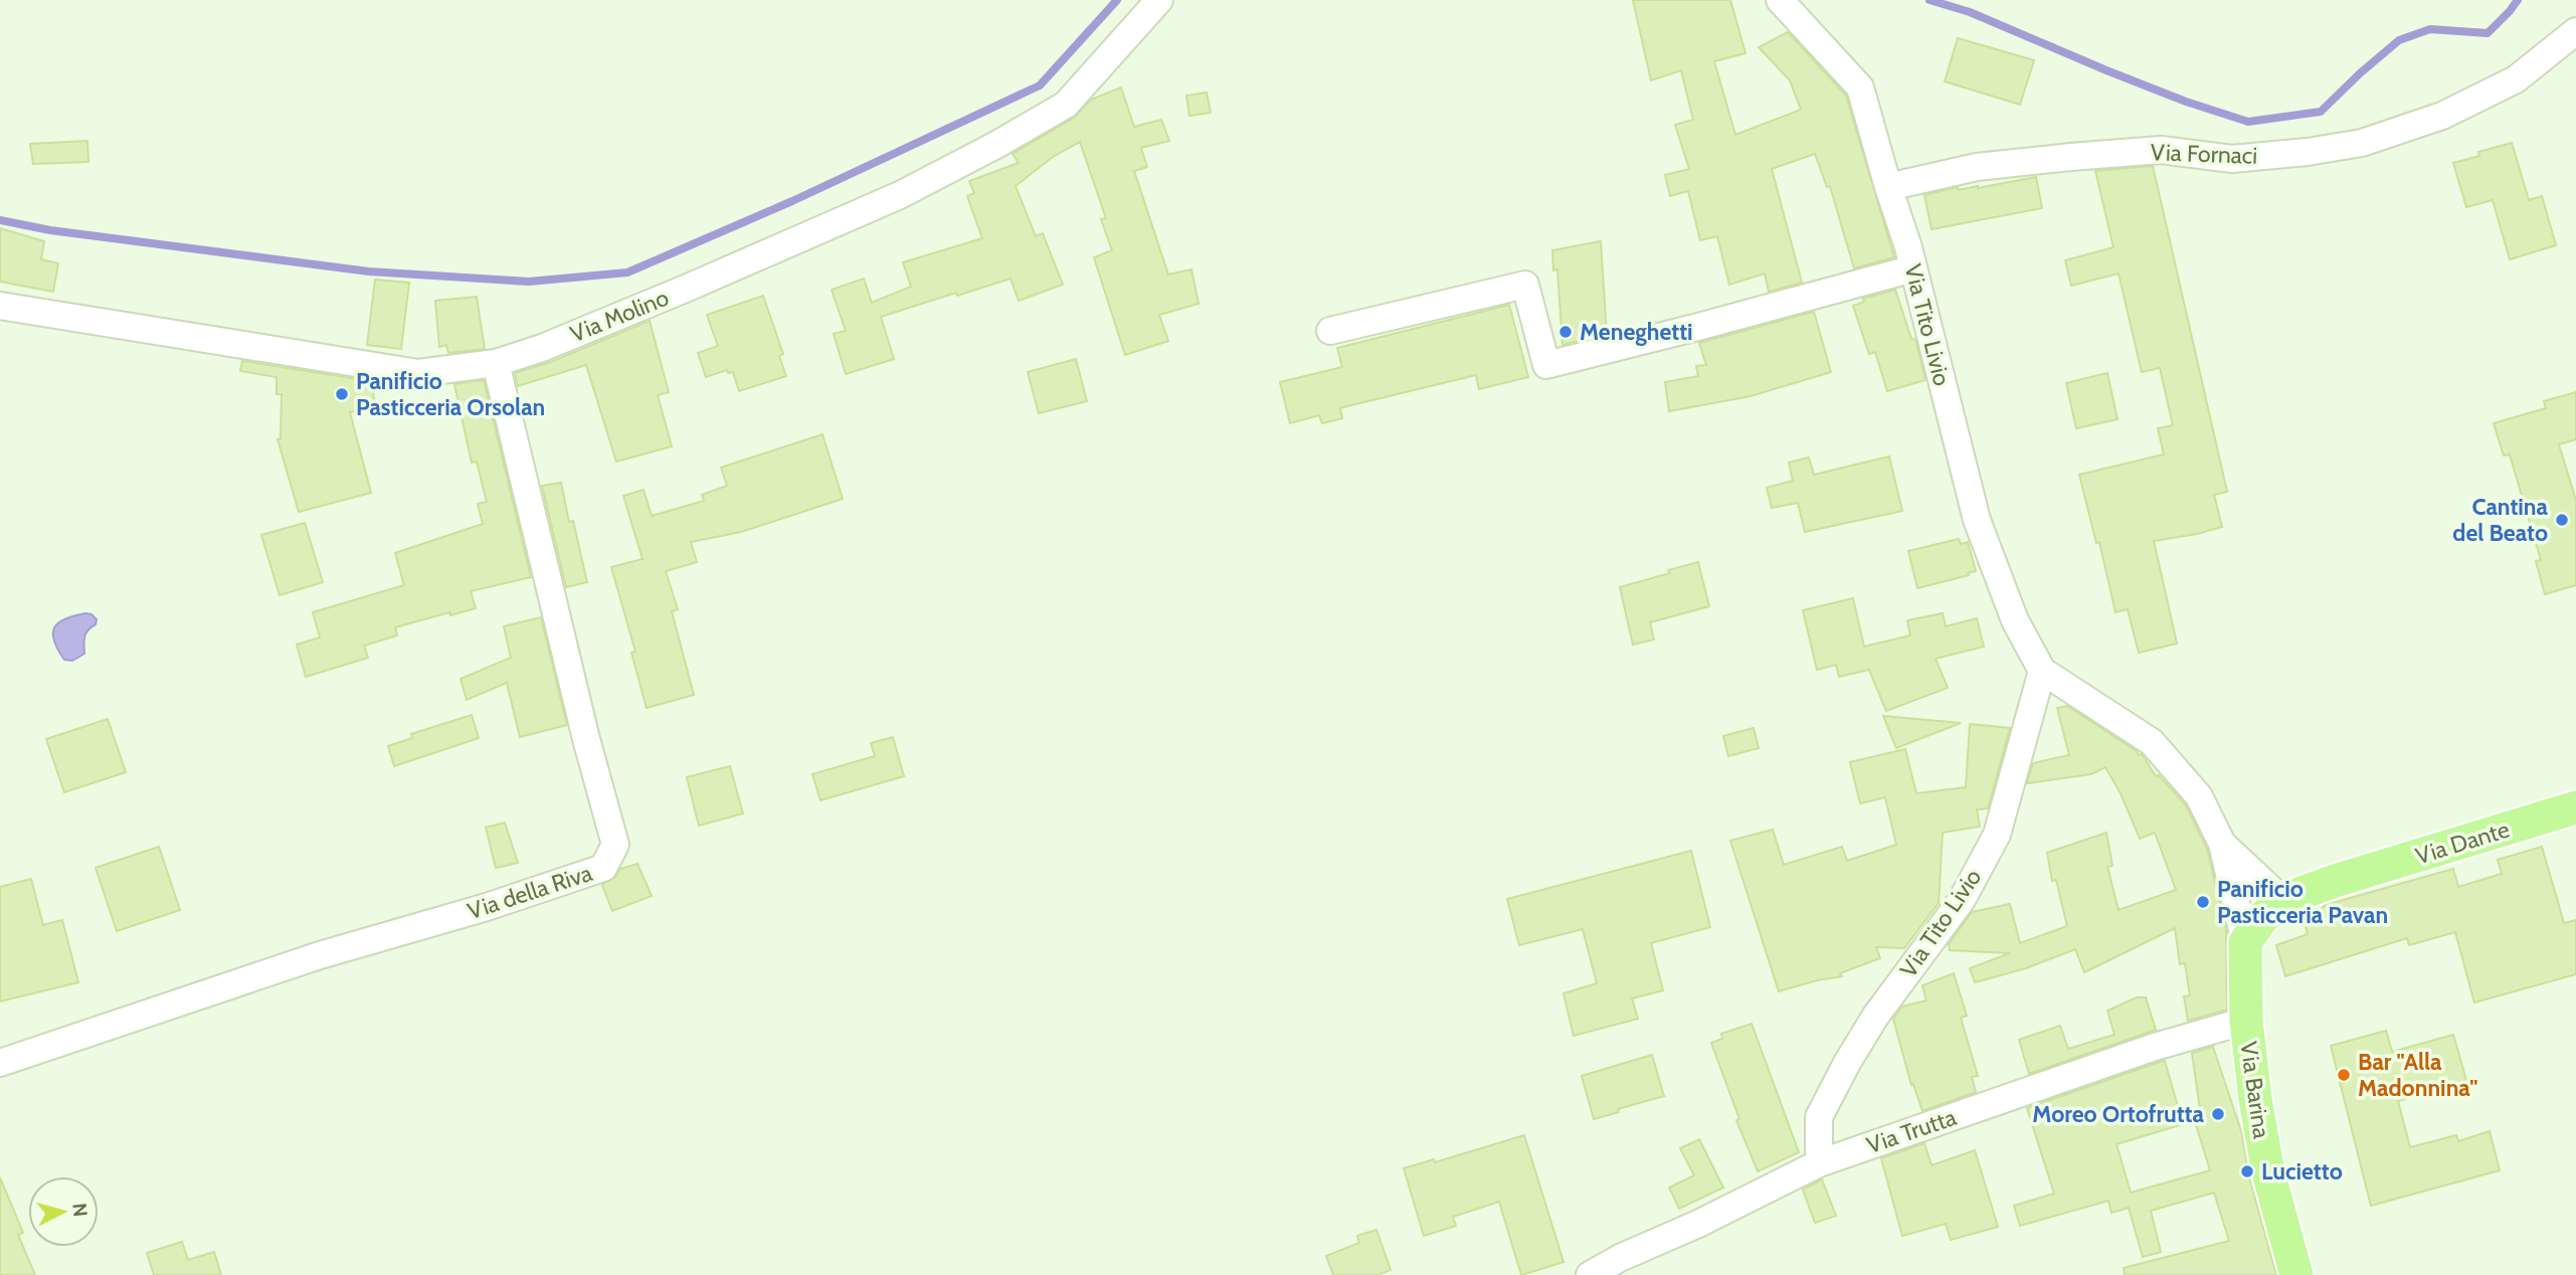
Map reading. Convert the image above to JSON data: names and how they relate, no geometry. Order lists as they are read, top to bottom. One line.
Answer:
{"streets":{"main road":["Via Dante","Via Barina"],"street":["Via Fornaci","Via Molino","Via Tito Livio","Via della Riva","Via Trutta"]},"crossings":[["Via Fornaci","Via Tito Livio"],["Via Molino","Via della Riva"],["Via Tito Livio","Via Dante"],["Via Tito Livio","Via Barina"],["Via Tito Livio","Via Trutta"],["Via Dante","Via Barina"],["Via Barina","Via Trutta"]],"places":["Meneghetti","Panificio Pasticceria Orsolan","Cantina del Beato","Panificio Pasticceria Pavan","Bar \"Alla Madonnina\"","Moreo Ortofrutta","Lucietto"],"north":"right"}
